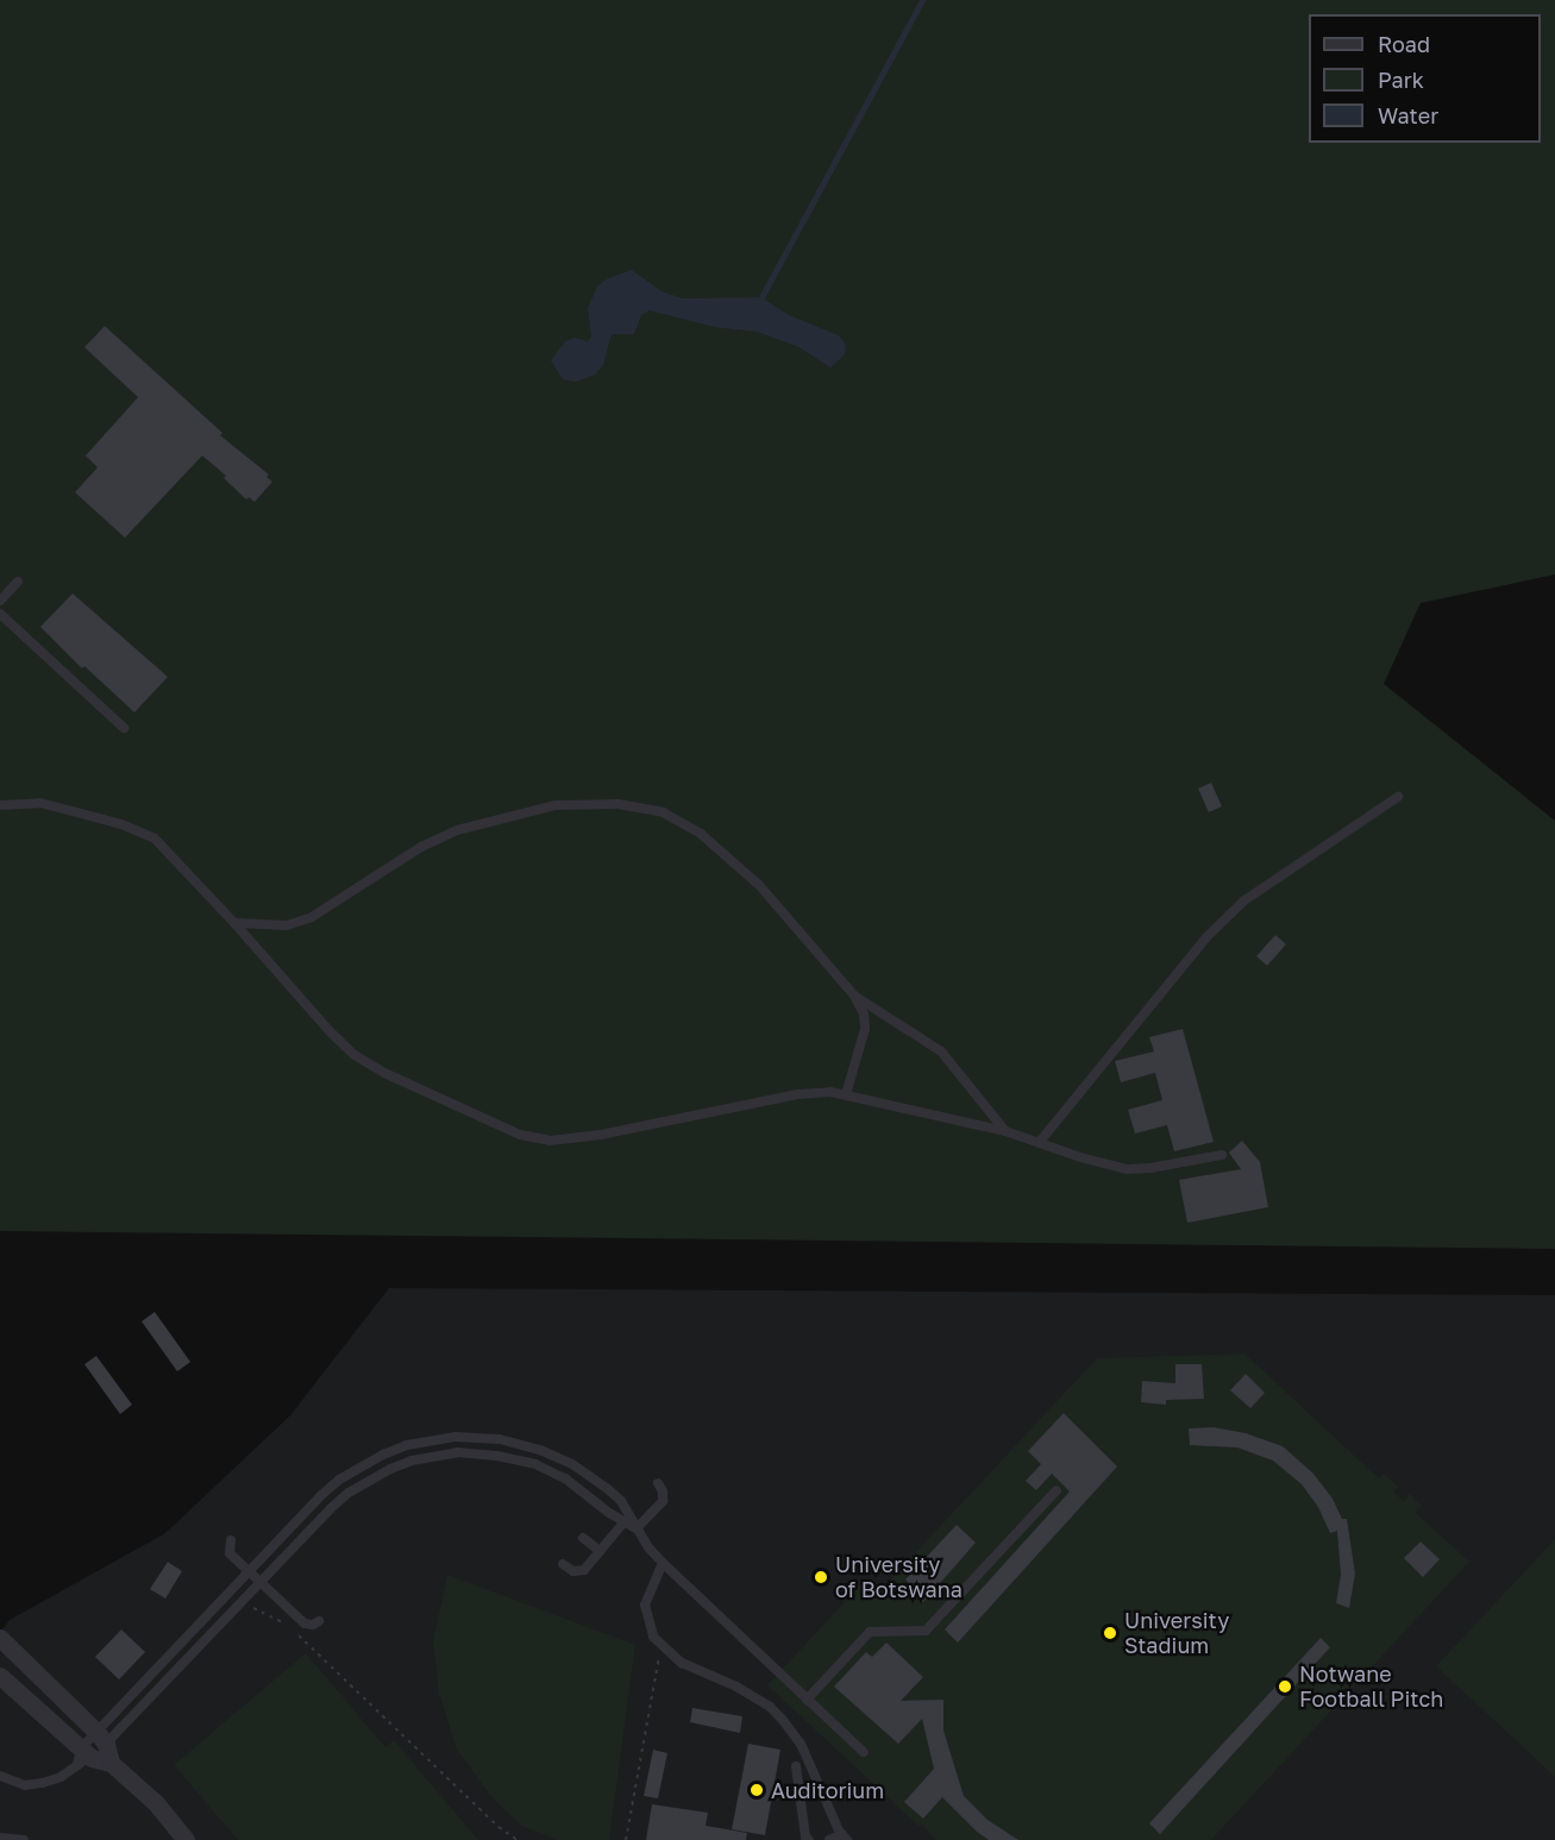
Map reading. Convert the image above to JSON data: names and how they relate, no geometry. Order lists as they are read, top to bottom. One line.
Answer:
{"places":["University of Botswana","University Stadium","Notwane Football Pitch","Auditorium"],"legend":["Road","Park","Water"]}
